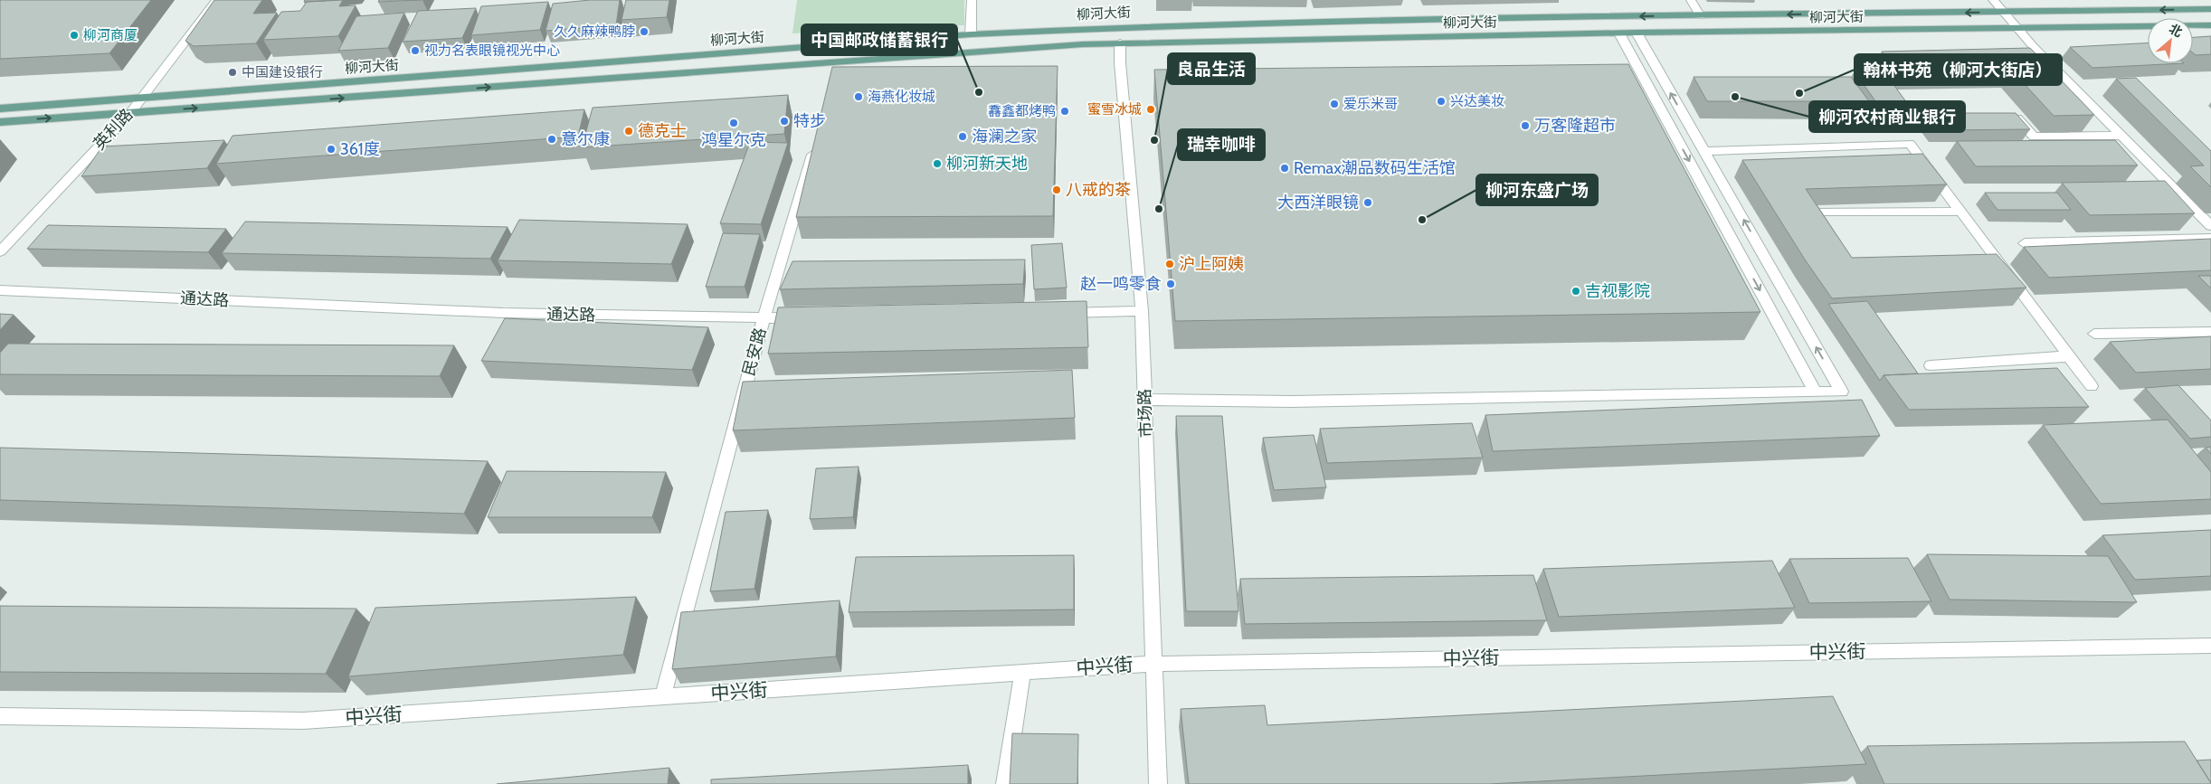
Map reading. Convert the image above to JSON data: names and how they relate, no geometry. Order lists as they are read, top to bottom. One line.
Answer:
{"streets":{"main road":["柳河大街"],"street":["英利路","通达路","民安路","市场路","中兴街"]},"crossings":[["柳河大街","英利路"],["柳河大街","市场路"],["通达路","民安路"],["民安路","中兴街"],["市场路","中兴街"]],"places":["久久麻辣鸭脖","柳河商厦","视力名表眼镜视光中心","中国建设银行","中国邮政储蓄银行","翰林书苑（柳河大街店）","海燕化妆城","柳河农村商业银行","兴达美妆","爱乐米哥","蜜雪冰城","馫鑫都烤鸭","特步","鸿星尔克","万客隆超市","德克士","海澜之家","意尔康","良品生活","361度","柳河新天地","Remax潮品数码生活馆","八戒的茶","大西洋眼镜","瑞幸咖啡","柳河东盛广场","沪上阿姨","赵一鸣零食","吉视影院"],"north":"top right"}
